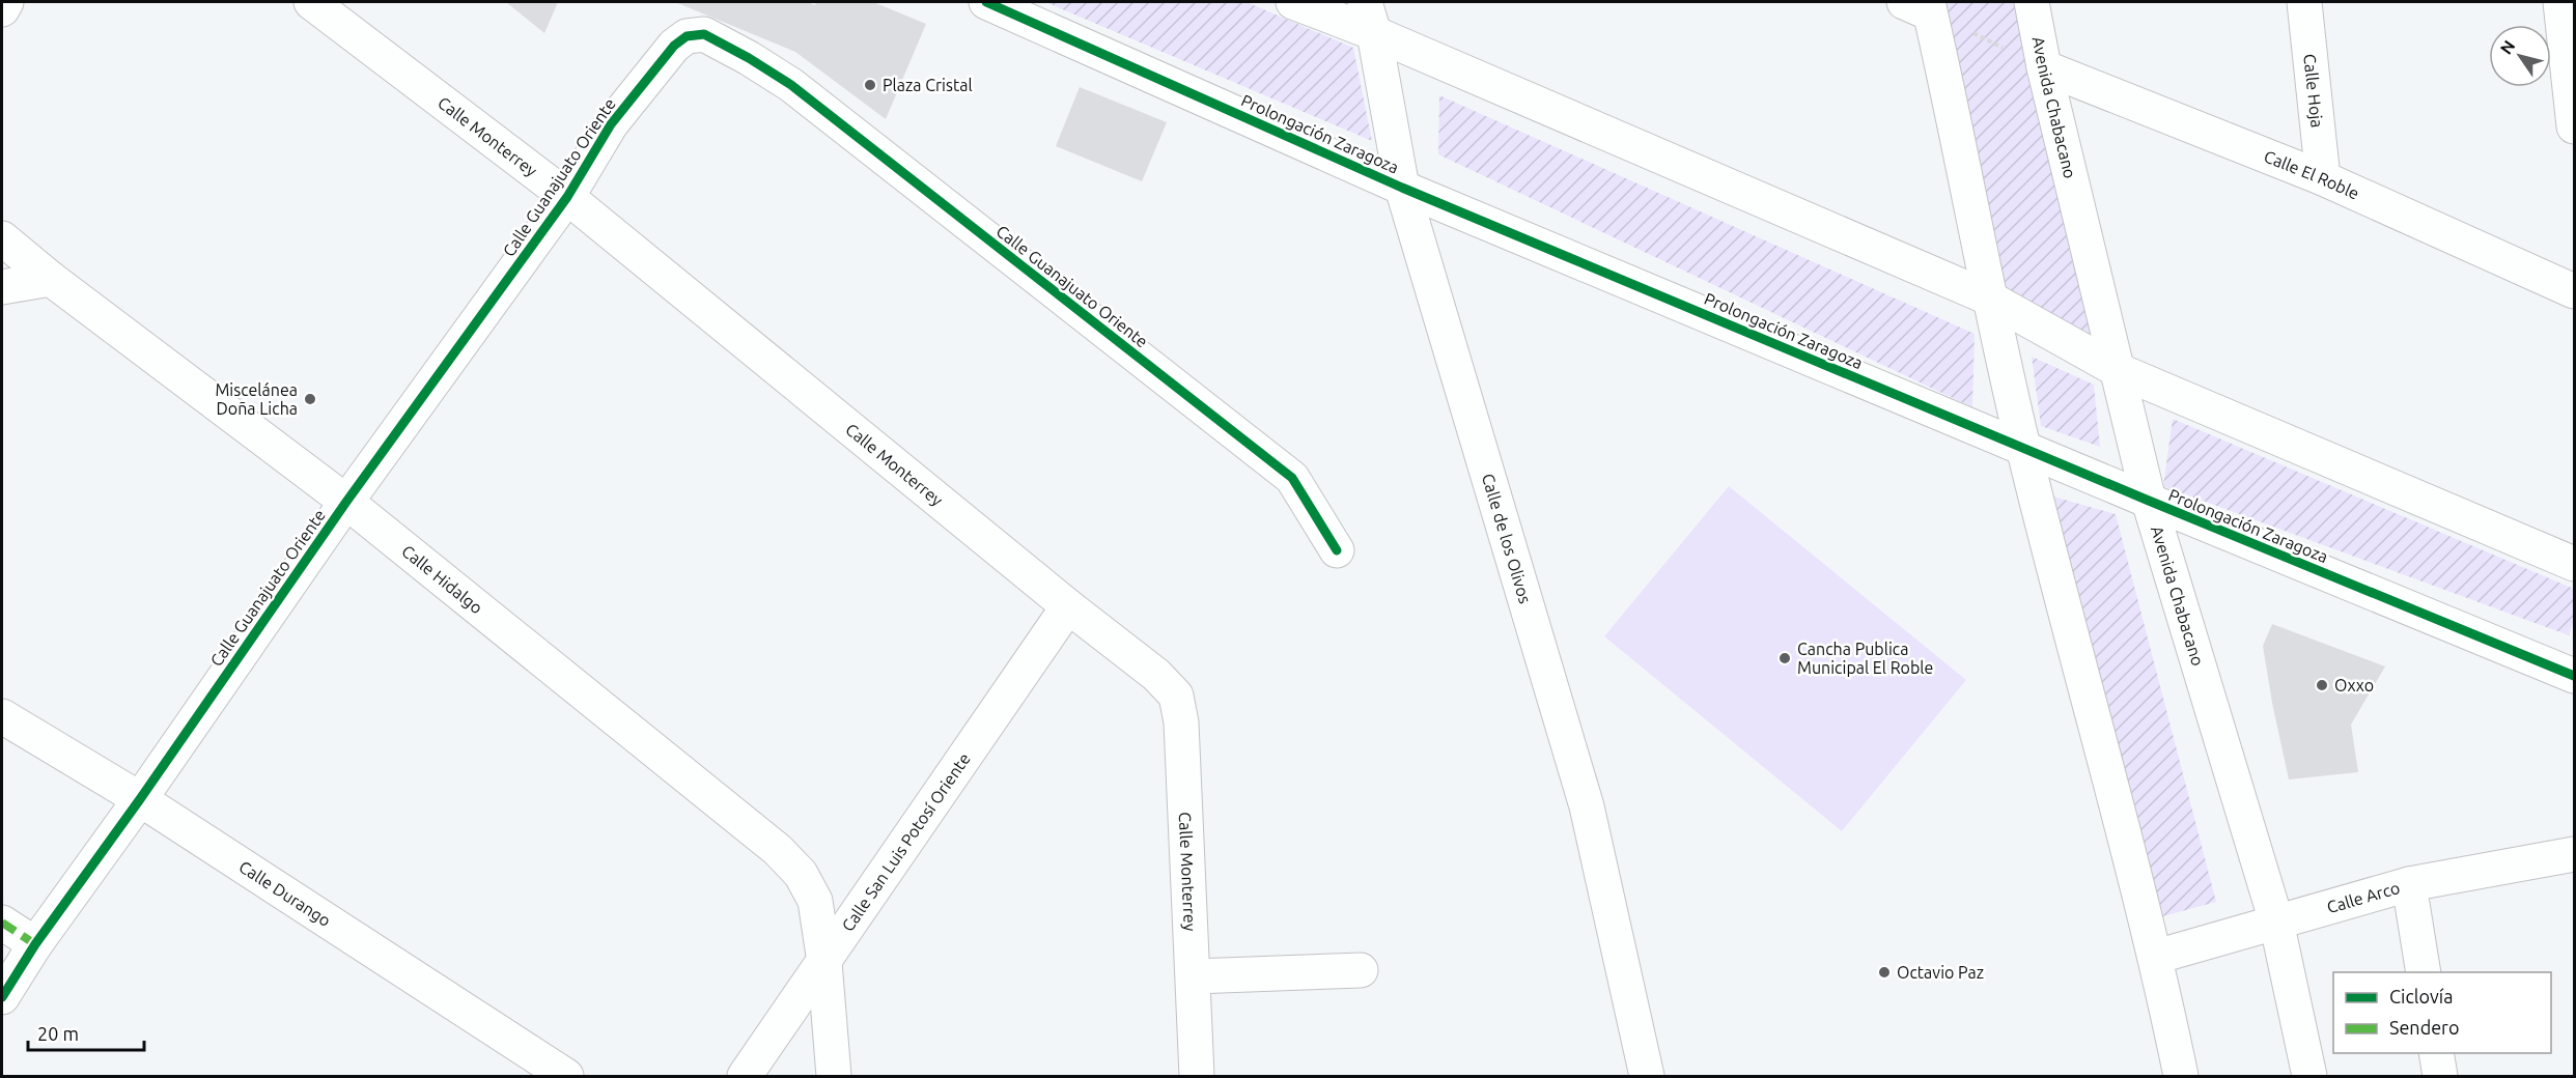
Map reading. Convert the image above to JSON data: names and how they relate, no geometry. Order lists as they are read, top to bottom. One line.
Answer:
{"streets":{"street":["Calle Hoja","Avenida Chabacano","Prolongación Zaragoza","Calle Monterrey","Calle El Roble","Calle Guanajuato Oriente","Calle de los Olivos","Calle Hidalgo","Calle San Luis Potosí Oriente","Calle Durango","Calle Arco"]},"crossings":[["Calle Hoja","Calle El Roble"],["Avenida Chabacano","Prolongación Zaragoza"],["Avenida Chabacano","Calle El Roble"],["Avenida Chabacano","Calle Arco"],["Prolongación Zaragoza","Calle de los Olivos"],["Calle Monterrey","Calle Guanajuato Oriente"],["Calle Monterrey","Calle San Luis Potosí Oriente"],["Calle Guanajuato Oriente","Calle Hidalgo"],["Calle Guanajuato Oriente","Calle Durango"],["Calle Hidalgo","Calle San Luis Potosí Oriente"]],"places":["Plaza Cristal","Miscelánea Doña Licha","Cancha Publica Municipal El Roble","Oxxo","Octavio Paz"],"legend":["Ciclovía","Sendero"],"scale_bar":"20 m","north":"top left"}
